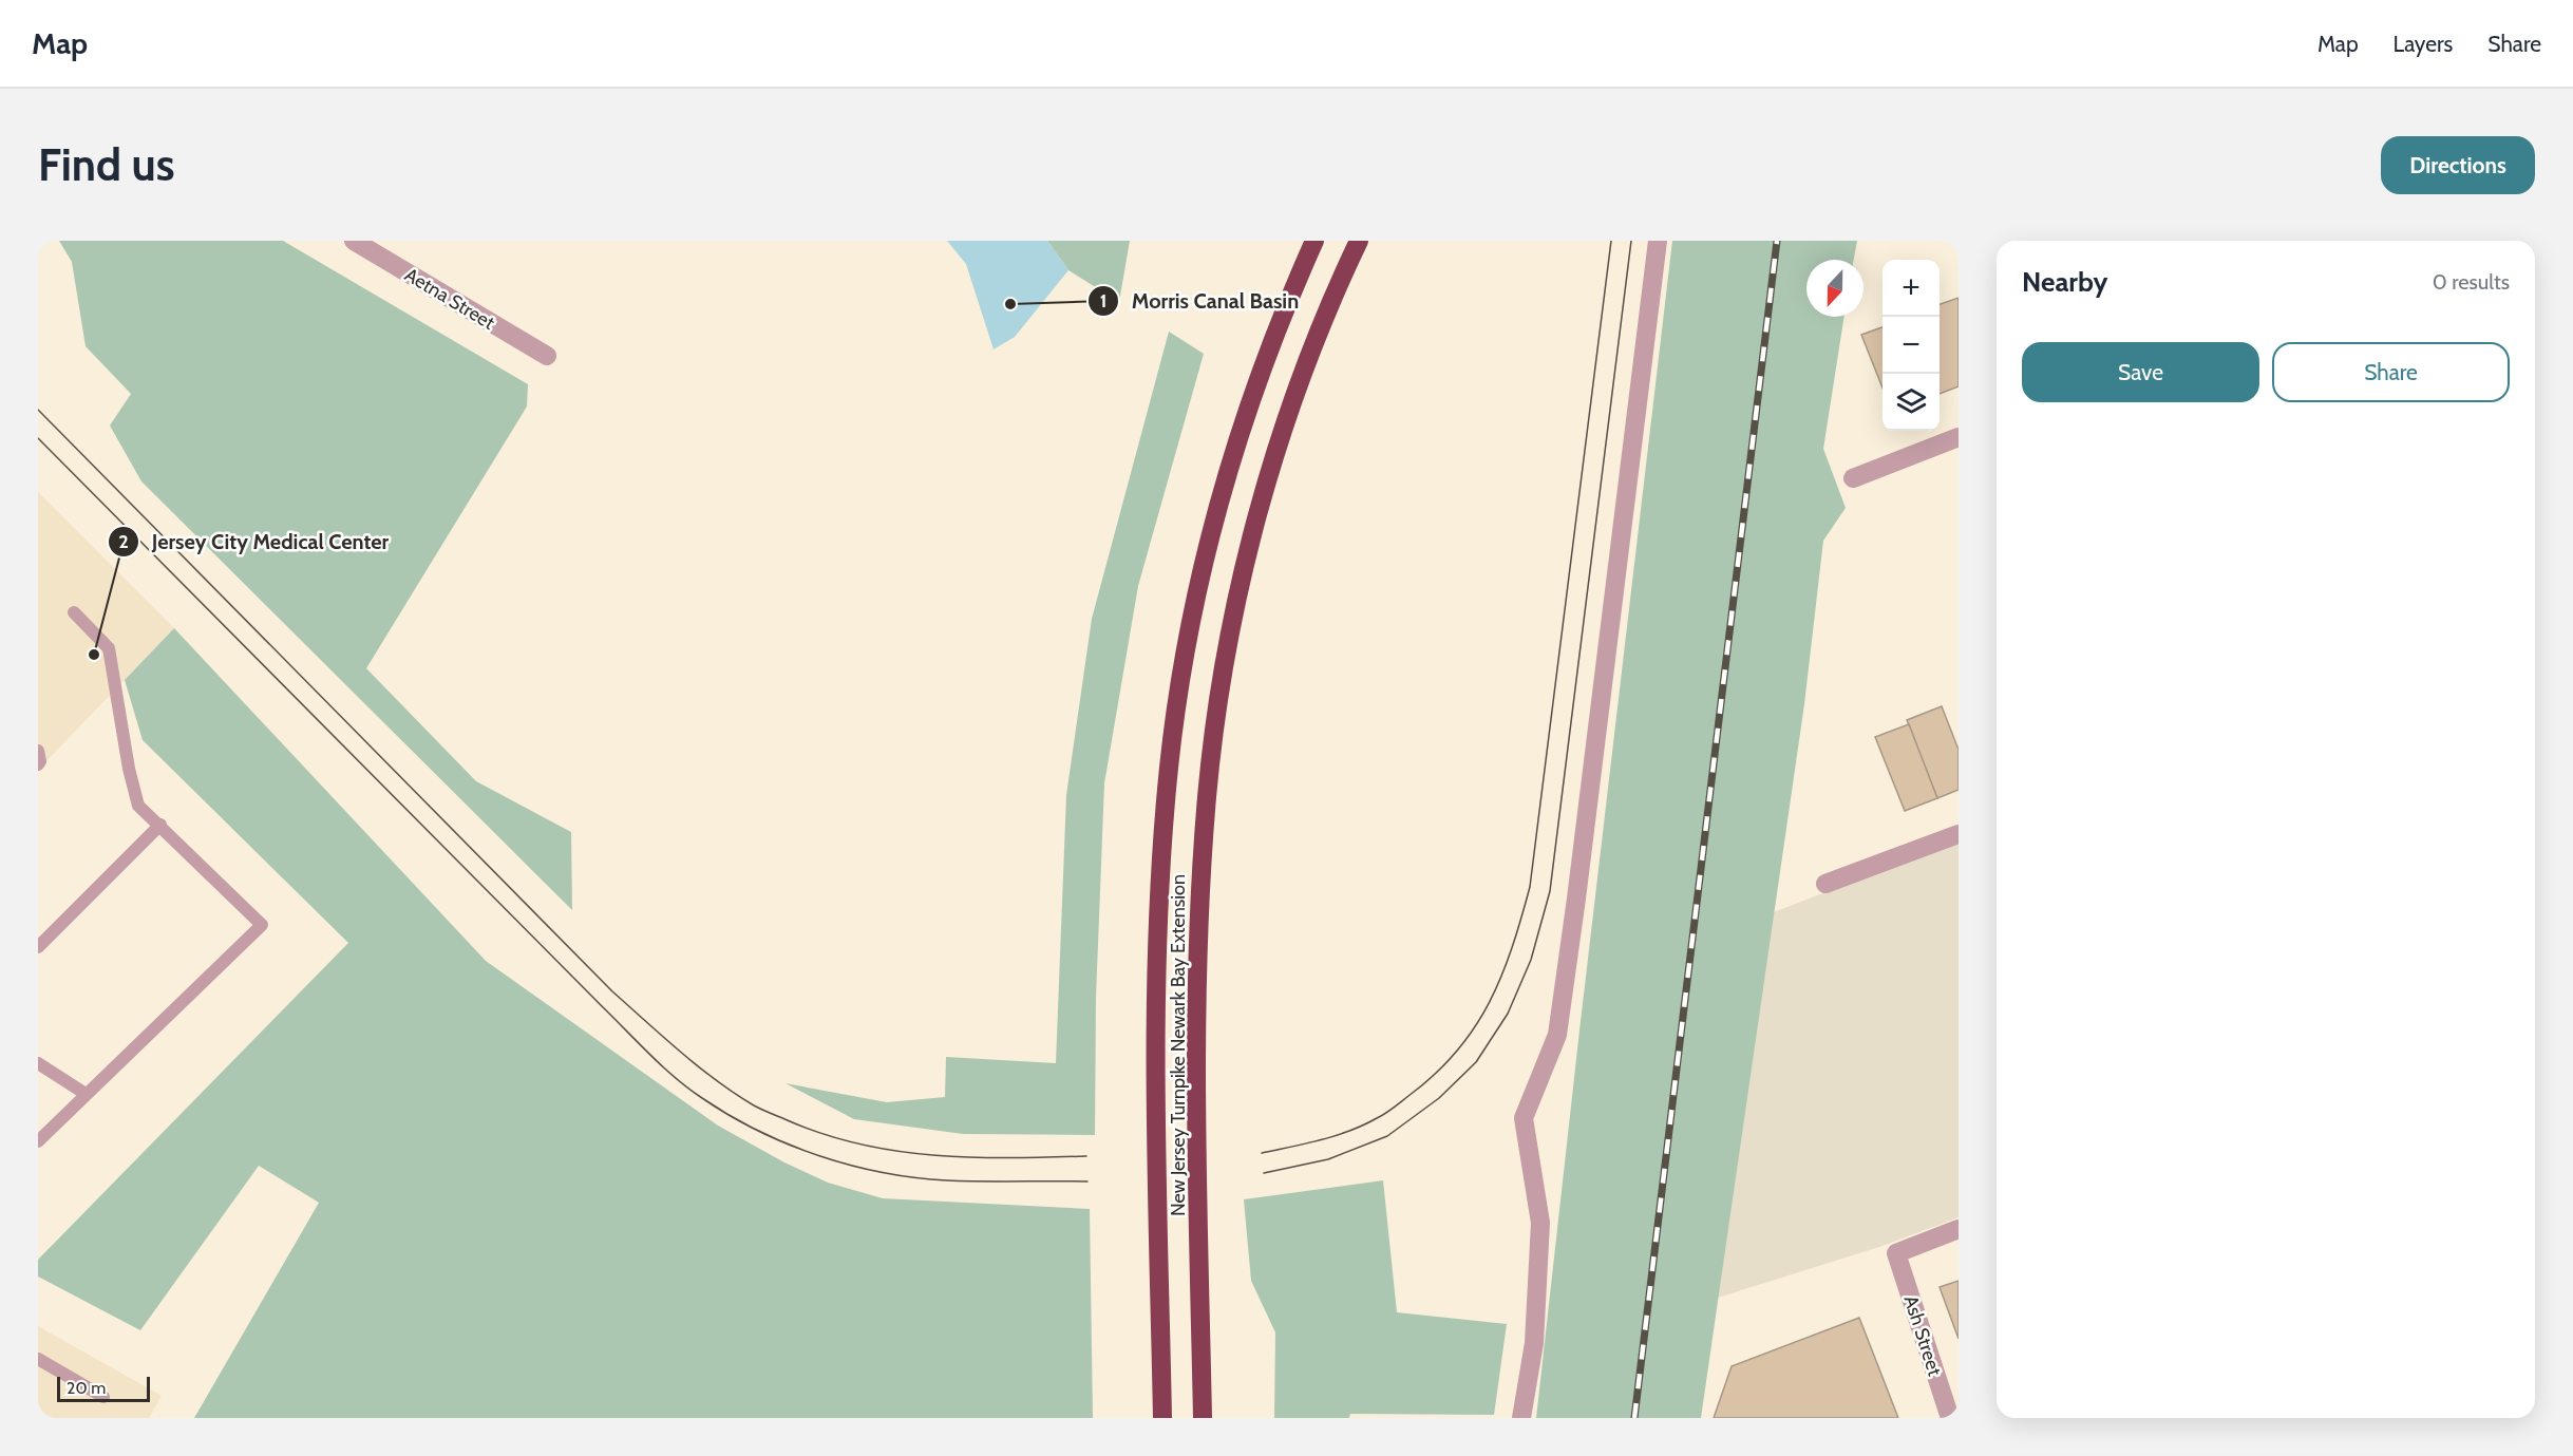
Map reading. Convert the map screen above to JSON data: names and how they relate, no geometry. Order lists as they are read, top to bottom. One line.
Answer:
{"streets":{"highway":["New Jersey Turnpike Newark Bay Extension"],"street":["Aetna Street","Ash Street"]},"places":["Morris Canal Basin","Jersey City Medical Center"],"scale_bar":"20 m","north":"bottom","page":{"header":"Map","nav":["Map","Layers","Share"],"buttons":["Directions",["Save","Share"]],"title":"Find us","heading":["Nearby","0 results"],"map_buttons":["+","−"],"scale":"20 m"}}
